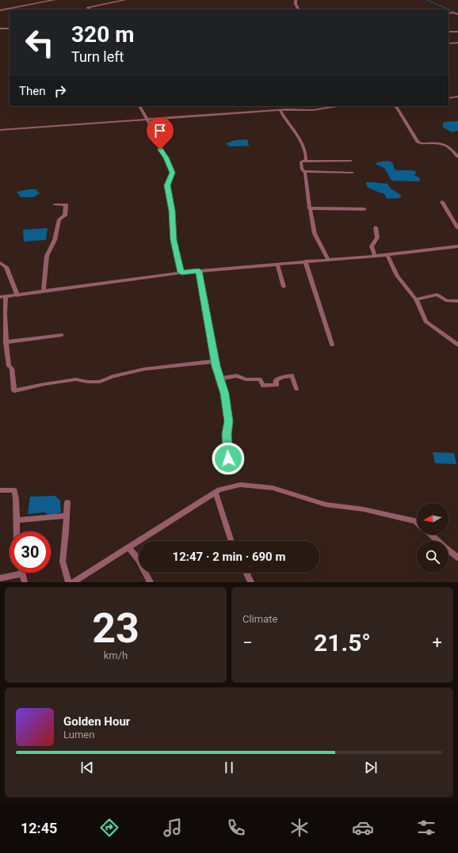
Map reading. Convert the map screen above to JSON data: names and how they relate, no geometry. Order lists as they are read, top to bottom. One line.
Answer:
{"north":"left","page":{"turn":["320 m","Turn left"],"then":"Then","limit":"30","trip":"12:47 · 2 min · 690 m","tile":[["23","km/h"],"Climate"],"heat":["−","21.5°","+"],"song":["Golden Hour","Lumen"],"tabs":"12:45"}}
